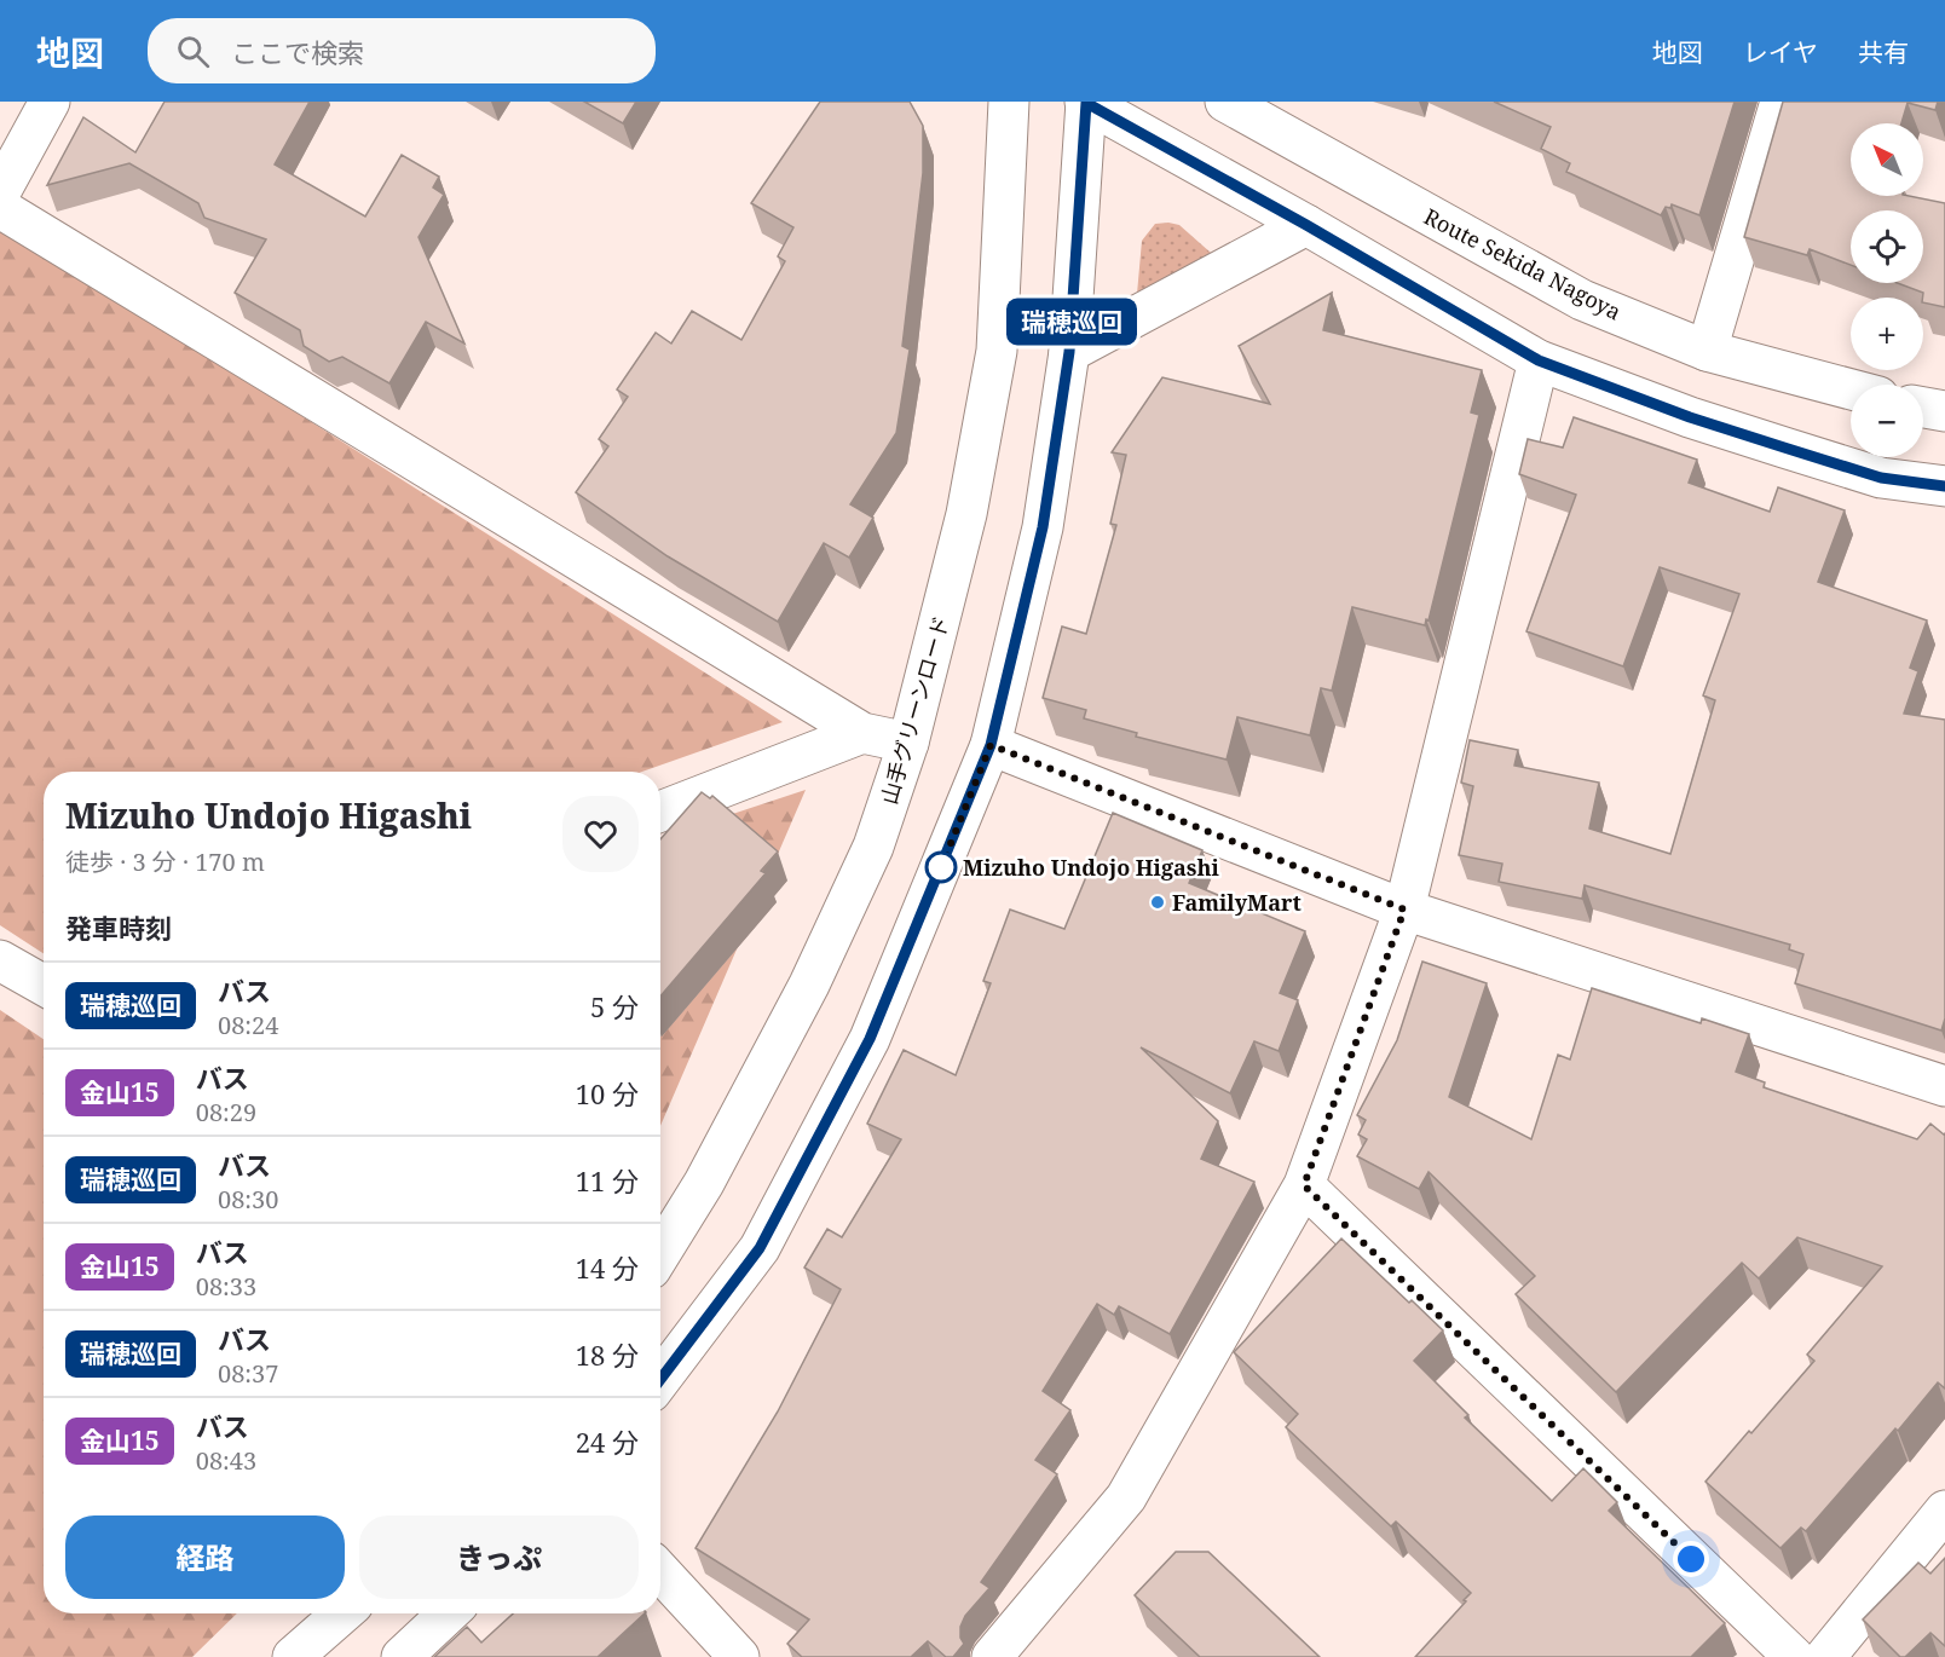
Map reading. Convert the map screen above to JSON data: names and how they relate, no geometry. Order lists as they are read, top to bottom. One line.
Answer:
{"streets":{"street":["Route Sekida Nagoya","山手グリーンロード"]},"places":["Mizuho Undojo Higashi","FamilyMart"],"lines":["bus line 瑞穂巡回"],"north":"top left","page":{"header":"地図","search":"ここで検索","nav":["地図","レイヤ","共有"],"on_map":"瑞穂巡回","map_buttons":["+","−"],"heading":[["Mizuho Undojo Higashi","徒歩 · 3 分 · 170 m"],"発車時刻"],"list":[{"mark":"瑞穂巡回","name":"バス","note":"08:24","value":"5 分"},{"mark":"金山15","name":"バス","note":"08:29","value":"10 分"},{"mark":"瑞穂巡回","name":"バス","note":"08:30","value":"11 分"},{"mark":"金山15","name":"バス","note":"08:33","value":"14 分"},{"mark":"瑞穂巡回","name":"バス","note":"08:37","value":"18 分"},{"mark":"金山15","name":"バス","note":"08:43","value":"24 分"}],"buttons":["経路","きっぷ"]}}
